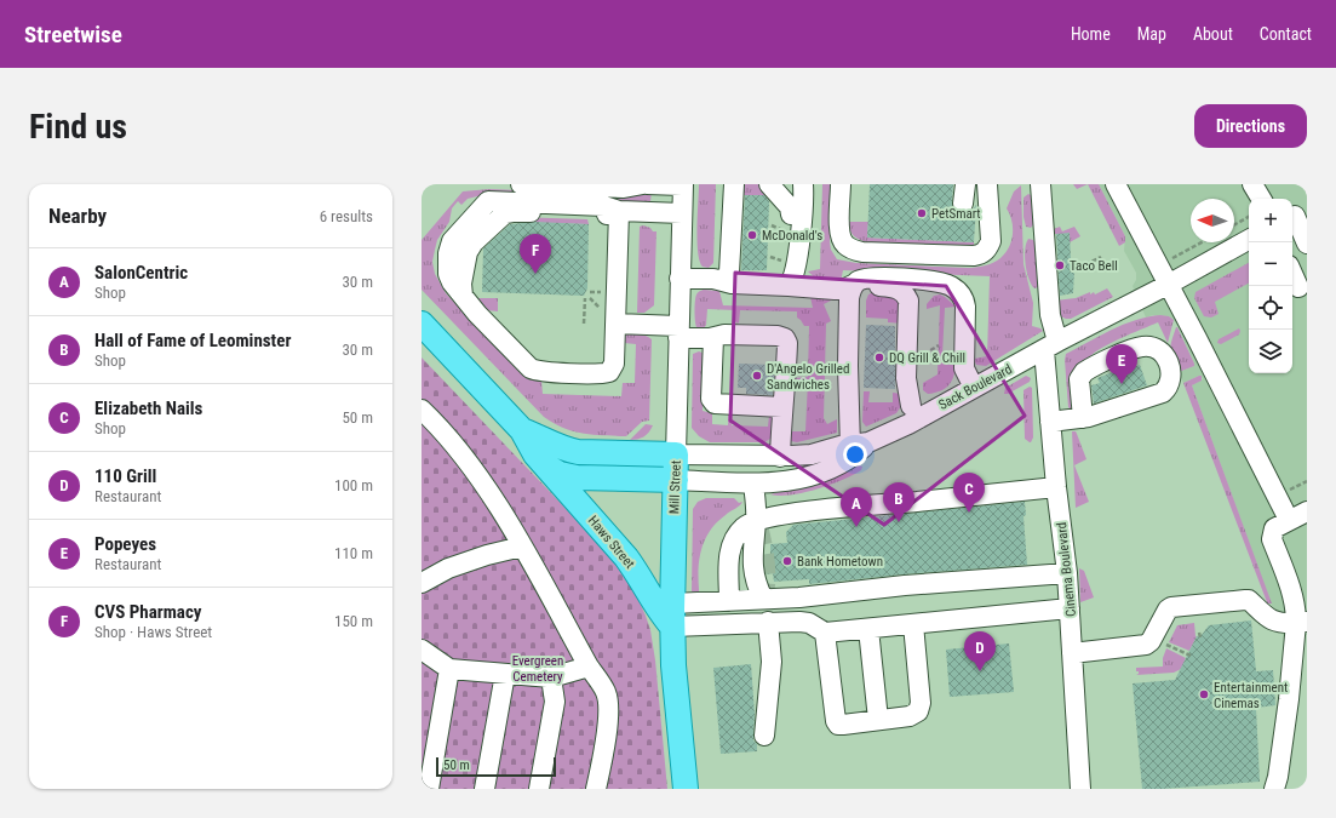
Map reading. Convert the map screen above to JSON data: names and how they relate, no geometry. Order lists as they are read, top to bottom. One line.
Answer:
{"streets":{"main road":["Mill Street","Haws Street"],"street":["Sack Boulevard","Cinema Boulevard"]},"crossings":[["Sack Boulevard","Mill Street"],["Sack Boulevard","Haws Street"],["Sack Boulevard","Cinema Boulevard"],["Mill Street","Haws Street"]],"parks":["Evergreen Cemetery"],"places":["PetSmart","McDonald's","Taco Bell","DQ Grill & Chill","D'Angelo Grilled Sandwiches","Bank Hometown","Entertainment Cinemas"],"scale_bar":"50 m","north":"left","page":{"header":"Streetwise","nav":["Home","Map","About","Contact"],"buttons":"Directions","title":"Find us","heading":["Nearby","6 results"],"map_buttons":["+","−"],"pins":["F","E","C","B","A","D"],"list":[{"mark":"A","name":"SalonCentric","note":"Shop","value":"30 m"},{"mark":"B","name":"Hall of Fame of Leominster","note":"Shop","value":"30 m"},{"mark":"C","name":"Elizabeth Nails","note":"Shop","value":"50 m"},{"mark":"D","name":"110 Grill","note":"Restaurant","value":"100 m"},{"mark":"E","name":"Popeyes","note":"Restaurant","value":"110 m"},{"mark":"F","name":"CVS Pharmacy","note":"Shop · Haws Street","value":"150 m"}],"scale":"50 m"}}
